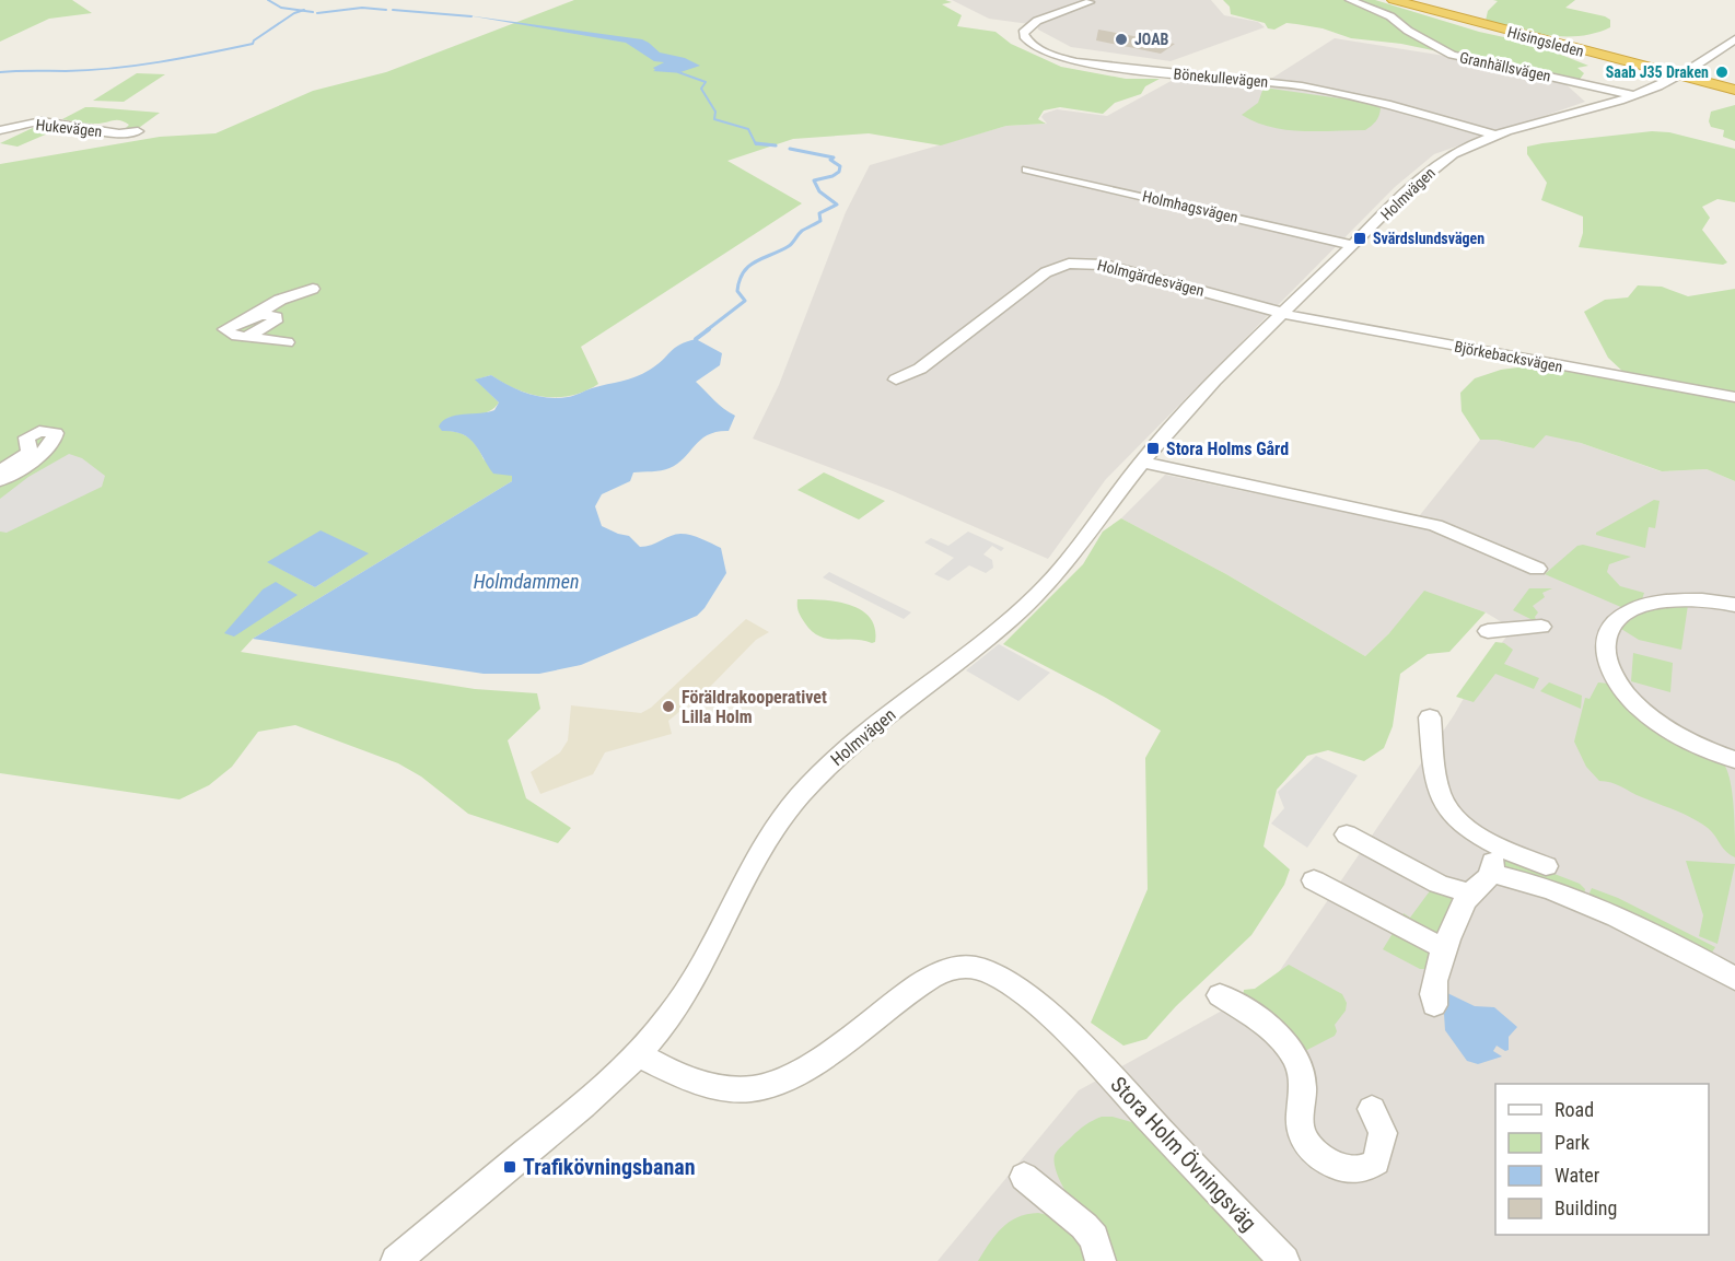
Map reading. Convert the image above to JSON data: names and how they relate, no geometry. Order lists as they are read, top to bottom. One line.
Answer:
{"streets":{"highway":["Hisingsleden"],"street":["Granhällsvägen","Bönekullevägen","Hukevägen","Holmvägen","Holmhagsvägen","Holmgärdesvägen","Björkebacksvägen","Stora Holm Övningsväg"]},"crossings":[["Hisingsleden","Holmvägen"],["Granhällsvägen","Holmvägen"],["Bönekullevägen","Holmvägen"],["Holmvägen","Holmhagsvägen"],["Holmvägen","Holmgärdesvägen"],["Holmvägen","Björkebacksvägen"],["Holmvägen","Stora Holm Övningsväg"],["Holmgärdesvägen","Björkebacksvägen"]],"water":["Holmdammen"],"places":{"other":["JOAB","Saab J35 Draken","Föräldrakooperativet Lilla Holm"],"transit":["Svärdslundsvägen","Stora Holms Gård","Trafikövningsbanan"]},"legend":["Road","Park","Water","Building"]}
